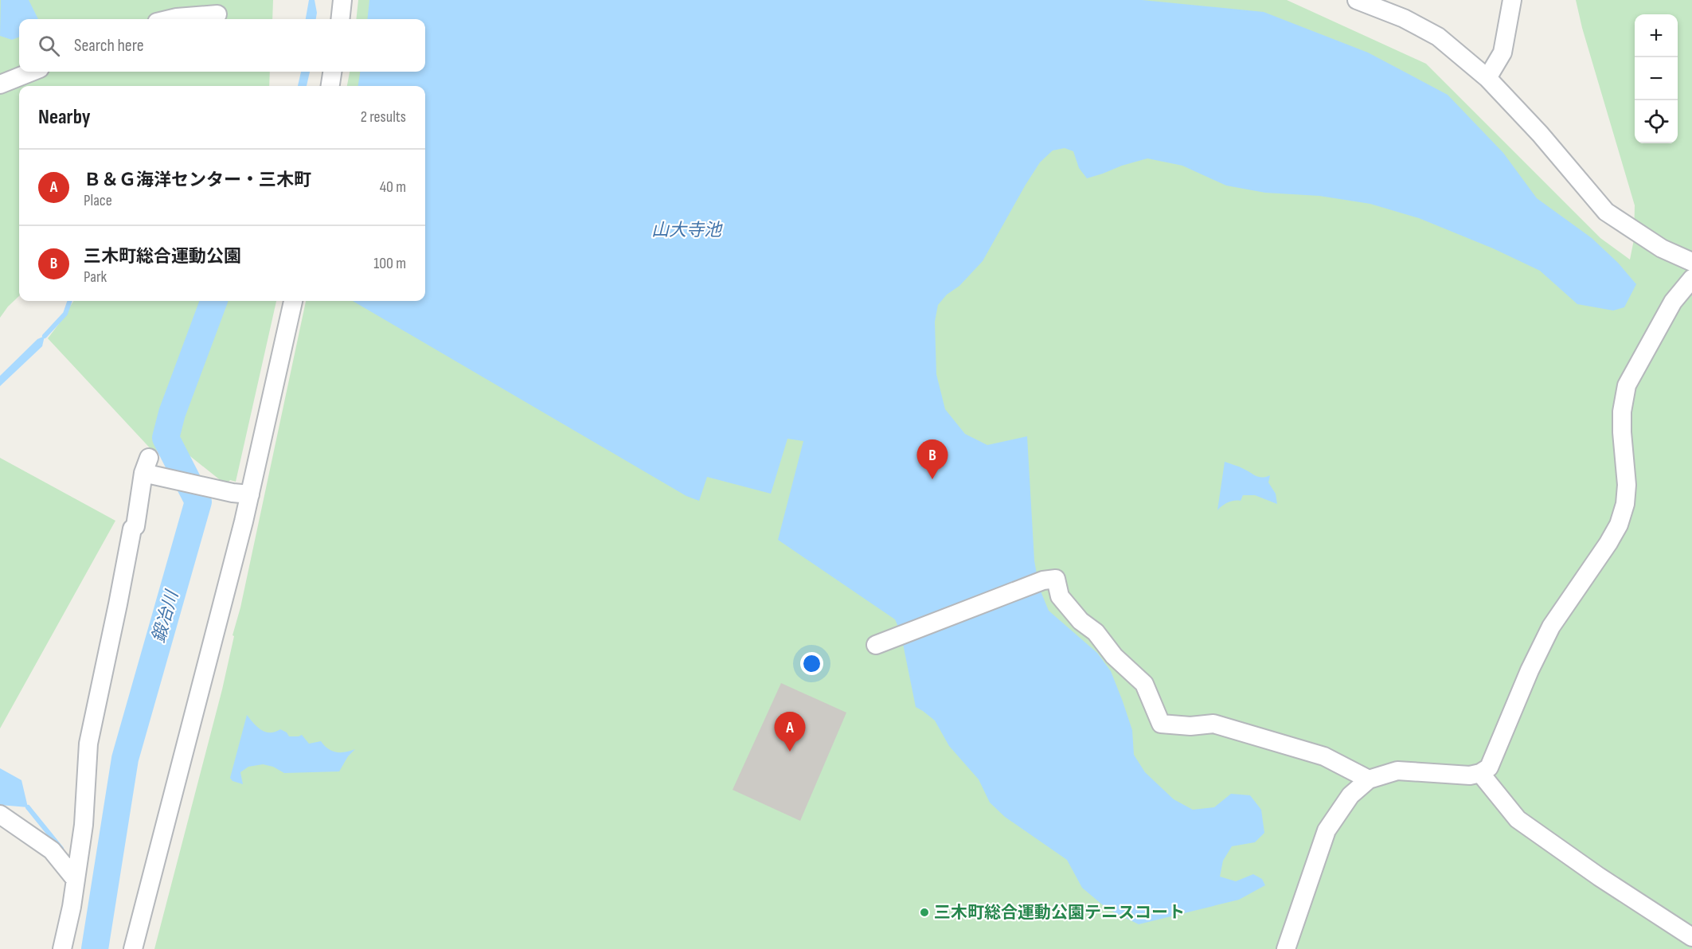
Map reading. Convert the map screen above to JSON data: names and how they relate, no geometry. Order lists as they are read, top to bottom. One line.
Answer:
{"water":["山大寺池","鍛冶川"],"places":["三木町総合運動公園テニスコート"],"page":{"map_buttons":["+","−"],"search":"Search here","heading":["Nearby","2 results"],"list":[{"mark":"A","name":"Ｂ＆Ｇ海洋センター・三木町","note":"Place","value":"40 m"},{"mark":"B","name":"三木町総合運動公園","note":"Park","value":"100 m"}],"pins":["B","A"]}}
